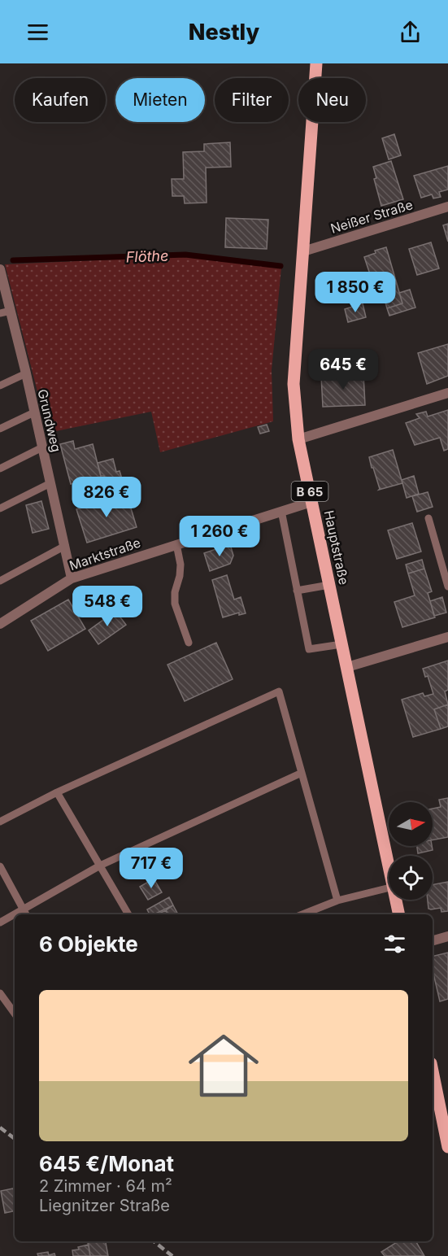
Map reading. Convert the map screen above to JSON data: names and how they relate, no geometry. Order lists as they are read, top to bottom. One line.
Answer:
{"streets":{"main road":["B 65","Hauptstraße"],"street":["Neißer Straße","Grundweg","Marktstraße"]},"crossings":[["Neißer Straße","Hauptstraße"],["Grundweg","Marktstraße"],["Hauptstraße","Marktstraße"]],"water":["Flöthe"],"north":"right","page":{"header":"Nestly","chip":["Kaufen","Mieten","Filter","Neu"],"price":["1 850 €","645 €","826 €","1 260 €","548 €","717 €"],"heading":"6 Objekte","list":[{"name":"645 €/Monat","note":"2 Zimmer · 64 m² · Liegnitzer Straße"}]}}
